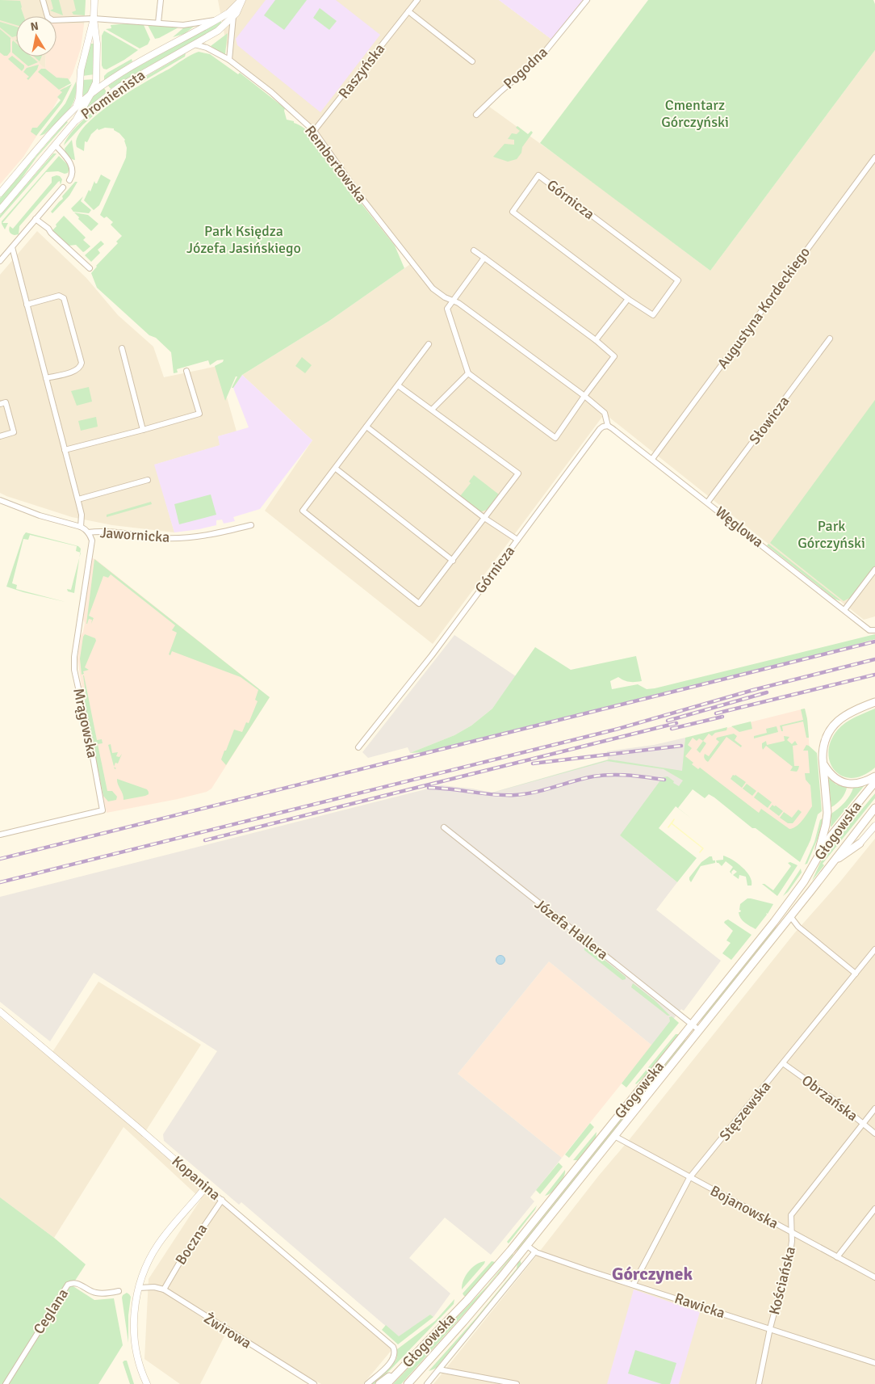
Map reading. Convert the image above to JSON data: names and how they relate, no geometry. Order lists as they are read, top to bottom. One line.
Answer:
{"streets":{"main road":["Głogowska"],"street":["Pogodna","Raszyńska","Promienista","Rembertowska","Górnicza","Augustyna Kordeckiego","Słowicza","Węglowa","Jawornicka","Mrągowska","Józefa Hallera","Obrzańska","Stęszewska","Kopanina","Bojanowska","Boczna","Kościańska","Rawicka","Ceglana","Żwirowa"]},"crossings":[["Raszyńska","Rembertowska"],["Promienista","Rembertowska"],["Górnicza","Węglowa"],["Augustyna Kordeckiego","Węglowa"],["Słowicza","Węglowa"],["Jawornicka","Mrągowska"],["Głogowska","Józefa Hallera"],["Głogowska","Bojanowska"],["Głogowska","Rawicka"],["Obrzańska","Stęszewska"],["Obrzańska","Kościańska"],["Stęszewska","Bojanowska"],["Stęszewska","Rawicka"],["Kopanina","Boczna"],["Bojanowska","Kościańska"],["Boczna","Żwirowa"],["Kościańska","Rawicka"]],"districts":["Górczynek"],"parks":["Cmentarz Górczyński","Park Księdza Józefa Jasińskiego","Park Górczyński"],"north":"top"}
